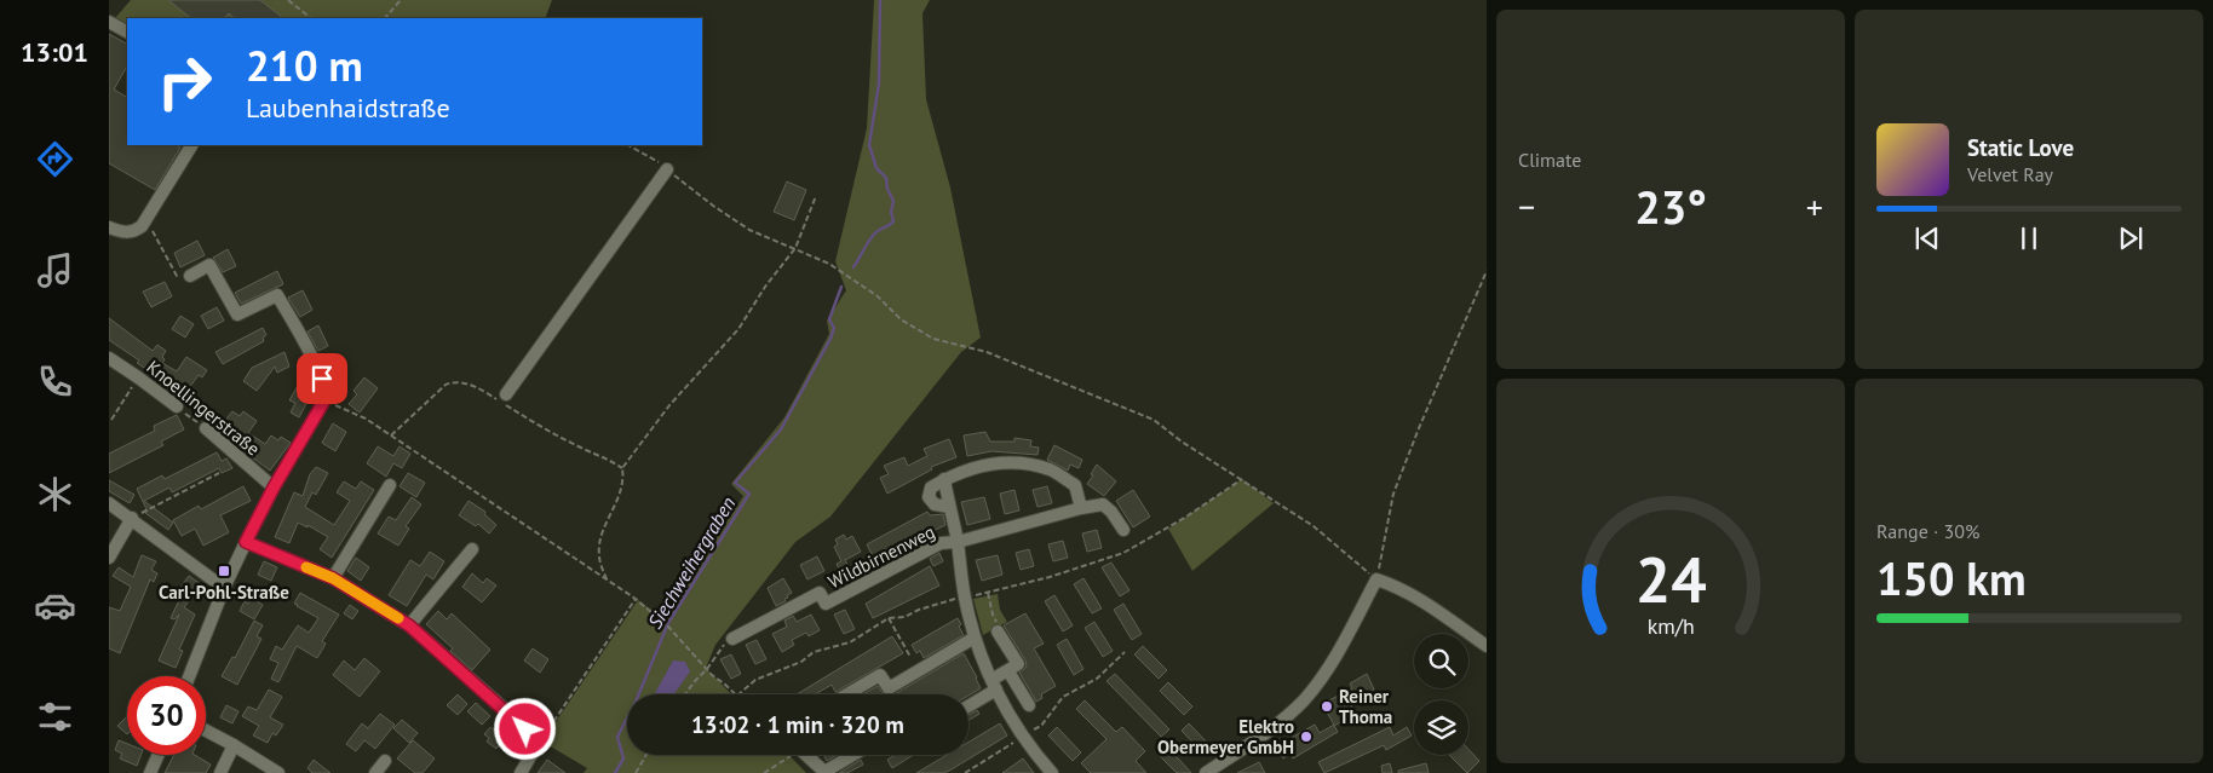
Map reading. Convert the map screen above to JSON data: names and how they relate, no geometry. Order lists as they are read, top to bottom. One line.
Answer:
{"streets":{"street":["Knoellingerstraße","Wildbirnenweg"]},"water":["Siechweihergraben"],"places":{"transit":["Carl-Pohl-Straße"],"other":["Reiner Thoma","Elektro Obermeyer GmbH"]},"page":{"tabs":"13:01","tile":["Climate",["Range · 30%","150 km"]],"turn":["210 m","Laubenhaidstraße"],"song":["Static Love","Velvet Ray"],"heat":["−","23°","+"],"limit":"30","trip":"13:02 · 1 min · 320 m","gauge":["24","km/h"]}}
